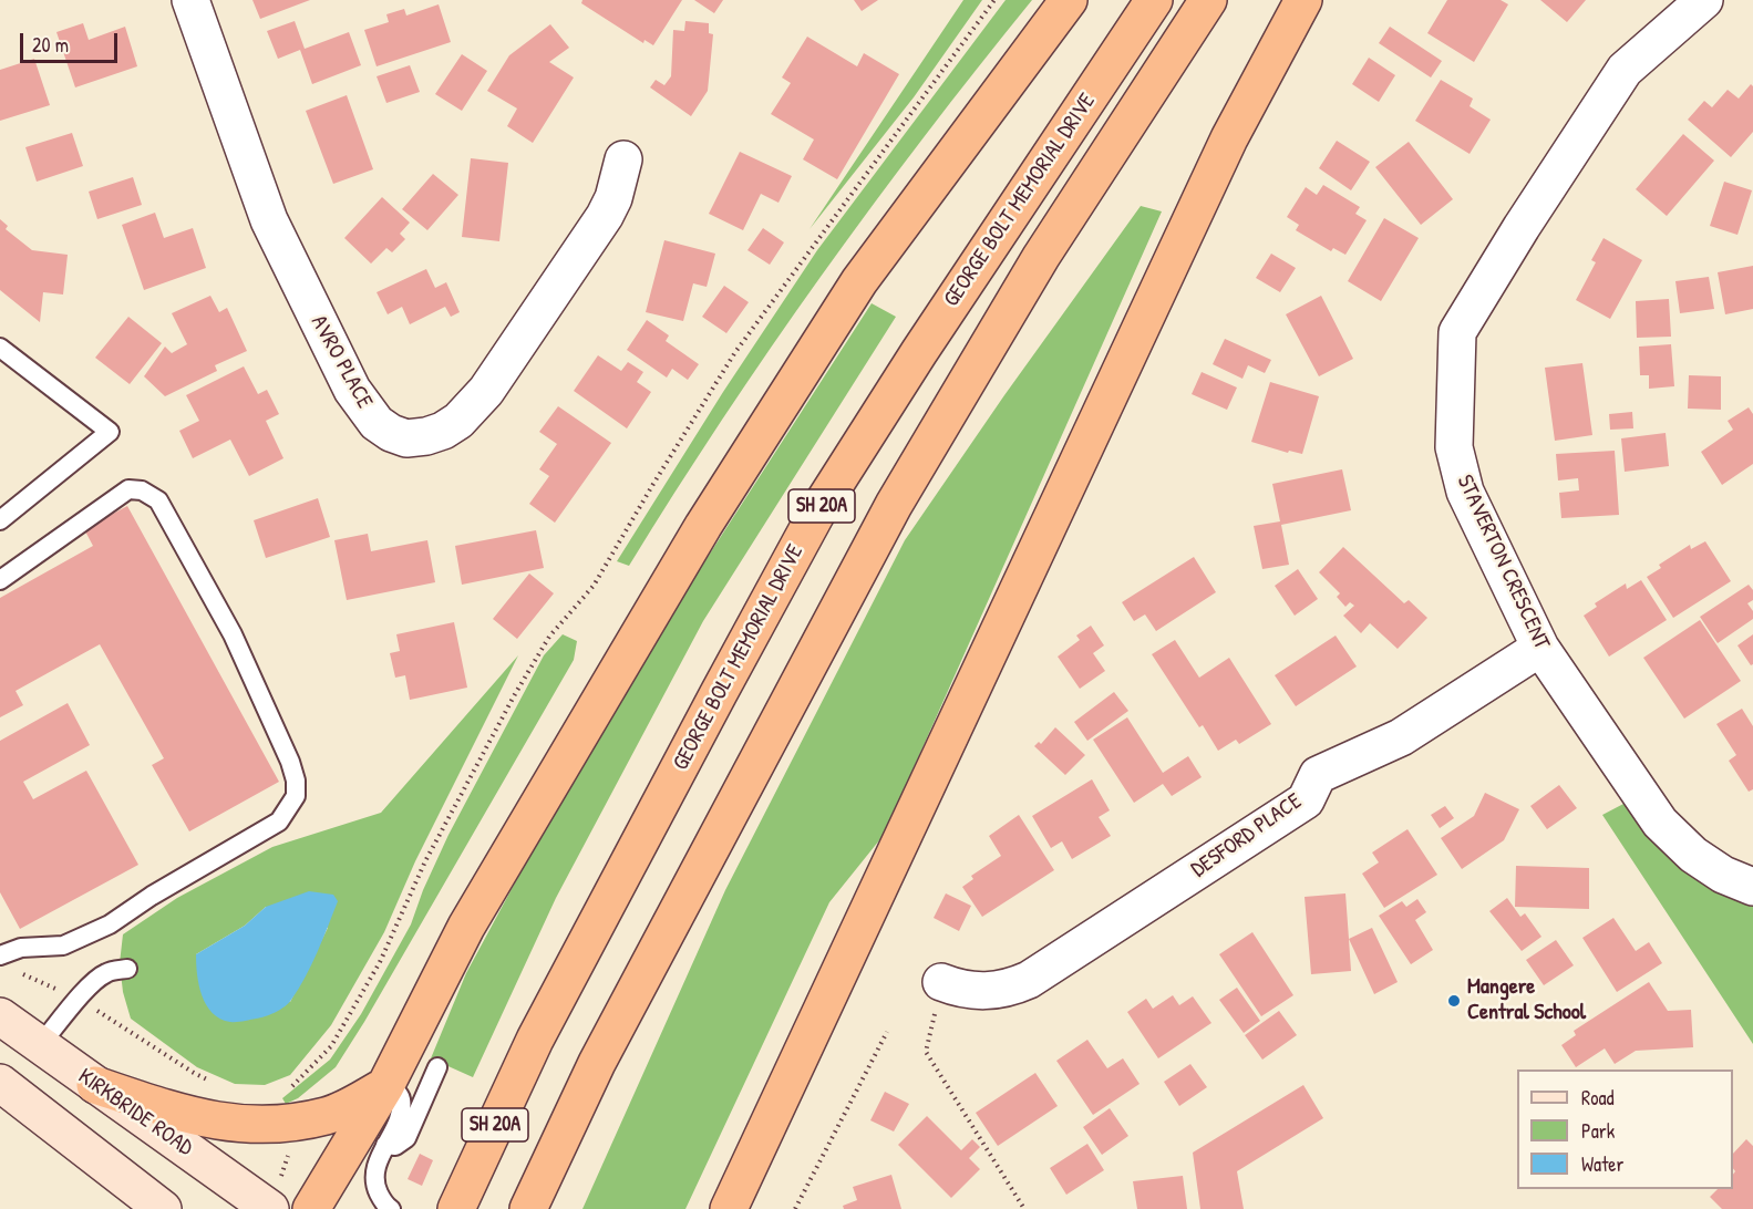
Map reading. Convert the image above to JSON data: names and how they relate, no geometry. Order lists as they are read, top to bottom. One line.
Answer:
{"streets":{"highway":["GEORGE BOLT MEMORIAL DRIVE","SH 20A"],"main road":["KIRKBRIDE ROAD"],"street":["AVRO PLACE","STAVERTON CRESCENT","DESFORD PLACE"]},"crossings":[["STAVERTON CRESCENT","DESFORD PLACE"]],"places":["Mangere Central School"],"legend":["Road","Park","Water"],"scale_bar":"20 m"}
